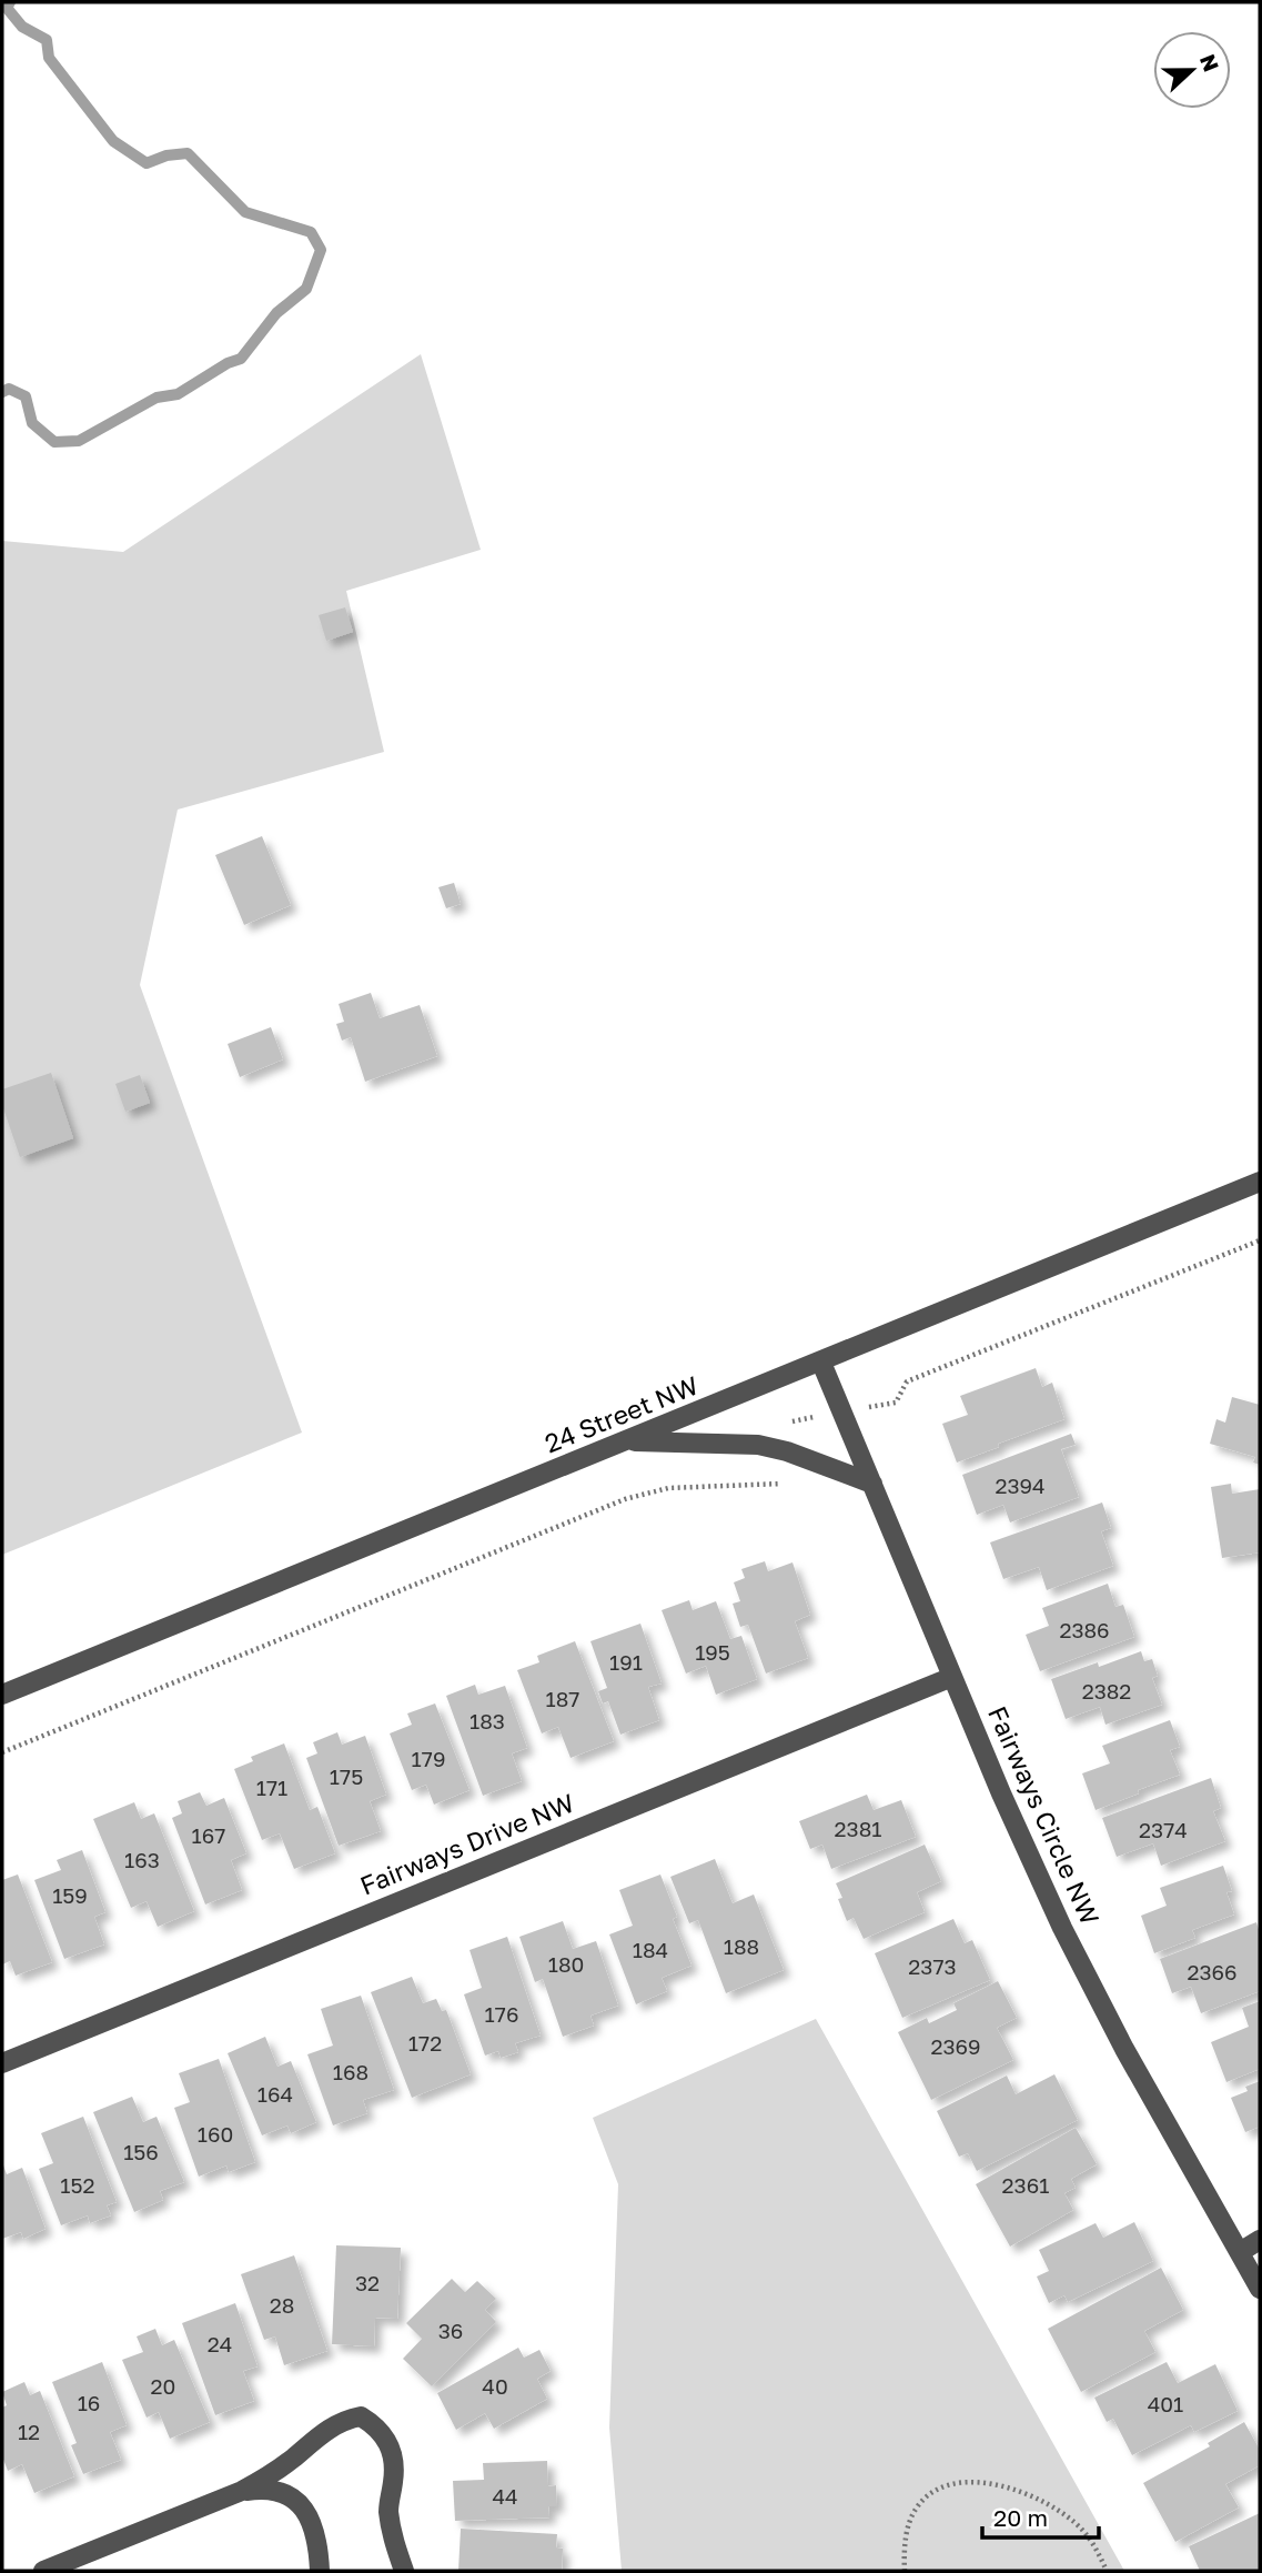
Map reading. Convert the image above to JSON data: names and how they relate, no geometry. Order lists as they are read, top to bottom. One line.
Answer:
{"streets":{"street":["24 Street NW","Fairways Circle NW","Fairways Drive NW"]},"crossings":[["24 Street NW","Fairways Circle NW"],["Fairways Circle NW","Fairways Drive NW"]],"house_numbers":["2394","2386","195","191","2382","187","183","179","175","171","2381","2374","167","163","159","188","184","180","2373","2366","176","172","2369","168","164","160","156","152","2361","32","28","36","24","20","40","16","401","12","44"],"scale_bar":"20 m","north":"right"}
